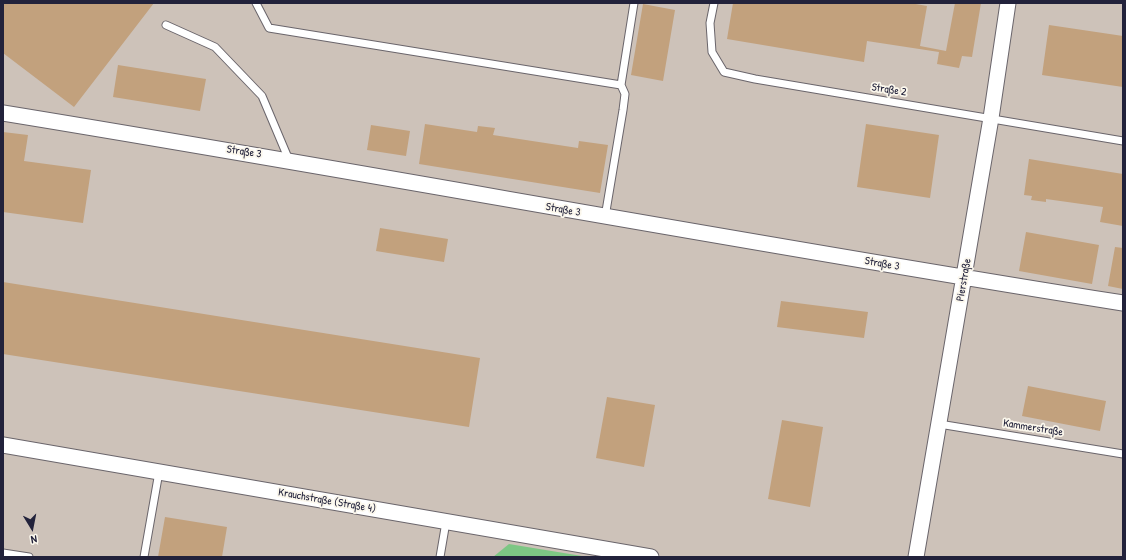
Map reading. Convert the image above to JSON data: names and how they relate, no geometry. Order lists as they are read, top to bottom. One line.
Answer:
{"streets":{"street":["Straße 3","Pierstraße","Krauchstraße (Straße 4)"],"lane":["Straße 2","Kammerstraße"]},"crossings":[["Straße 2","Pierstraße"],["Straße 3","Pierstraße"],["Pierstraße","Kammerstraße"]],"north":"bottom"}
